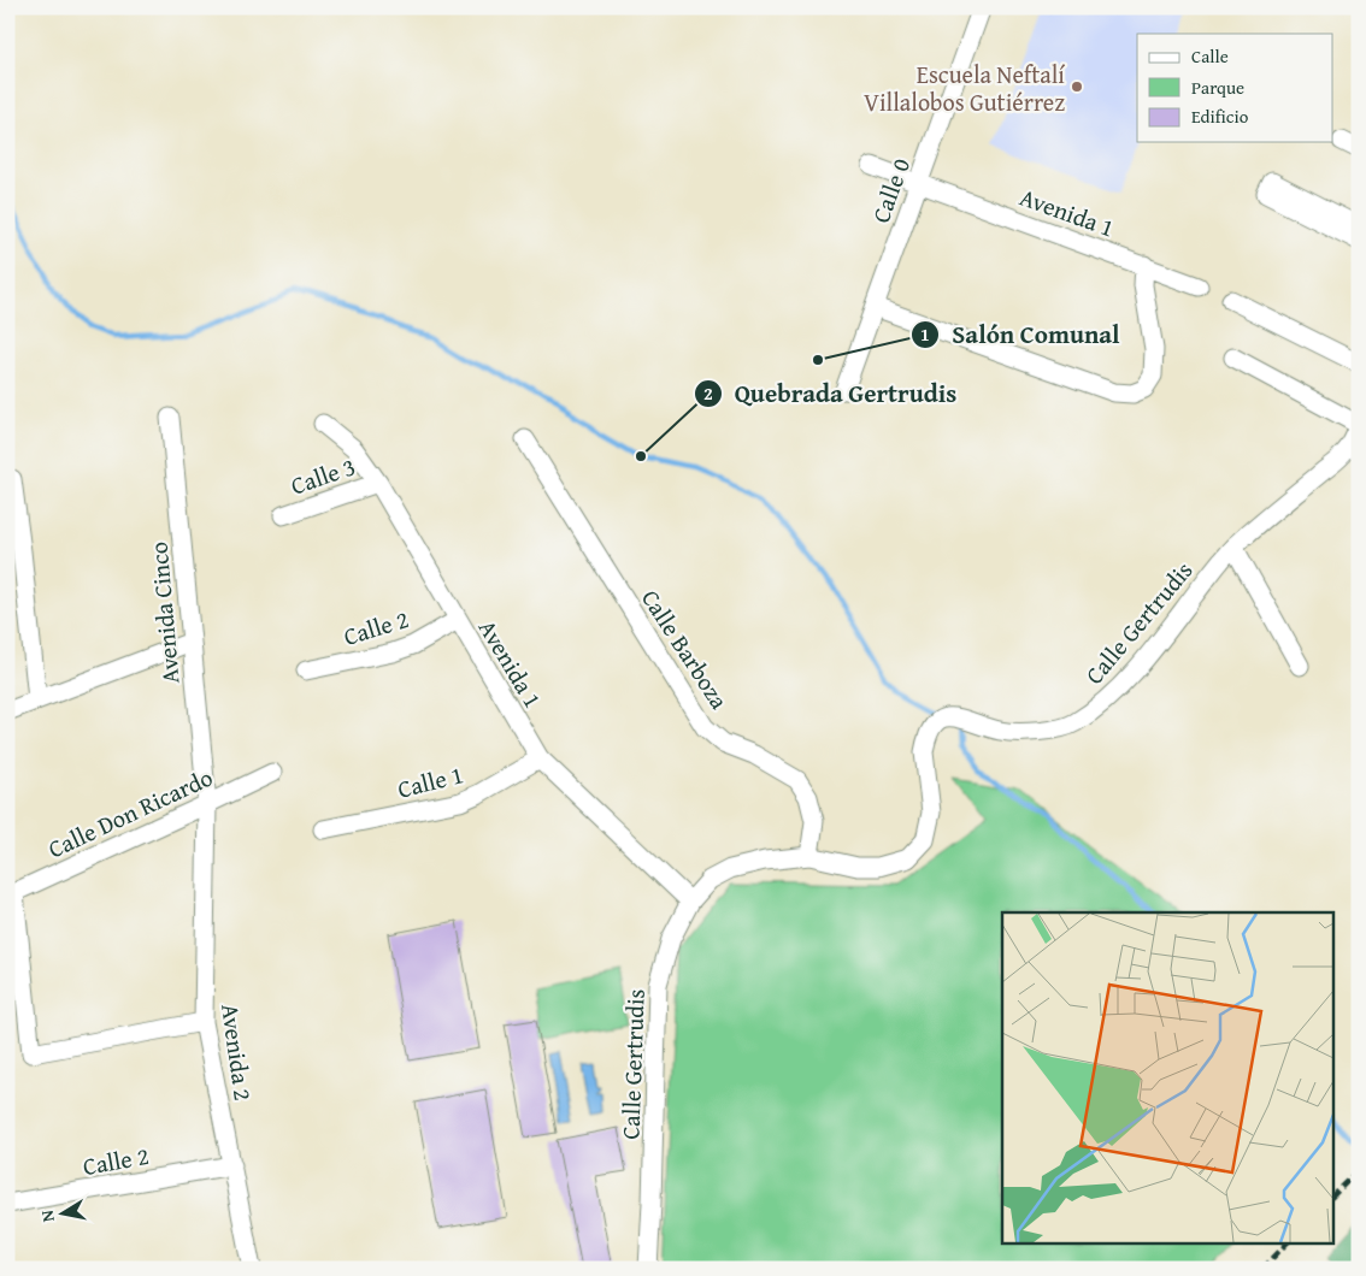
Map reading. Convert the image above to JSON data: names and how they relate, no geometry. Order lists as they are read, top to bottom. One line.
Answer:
{"streets":{"street":["Calle 0","Avenida 1","Calle 3","Avenida Cinco","Calle Gertrudis","Calle 2","Calle Barboza","Calle 1","Calle Don Ricardo","Avenida 2"]},"crossings":[["Calle 0","Avenida 1"],["Avenida 1","Calle 3"],["Avenida 1","Calle Gertrudis"],["Avenida 1","Calle 2"],["Avenida 1","Calle 1"],["Avenida Cinco","Calle Don Ricardo"],["Avenida Cinco","Avenida 2"],["Calle Gertrudis","Calle Barboza"],["Calle 2","Avenida 2"],["Calle Don Ricardo","Avenida 2"]],"places":["Escuela Neftalí Villalobos Gutiérrez","Salón Comunal","Quebrada Gertrudis"],"legend":["Calle","Parque","Edificio"],"north":"left"}
